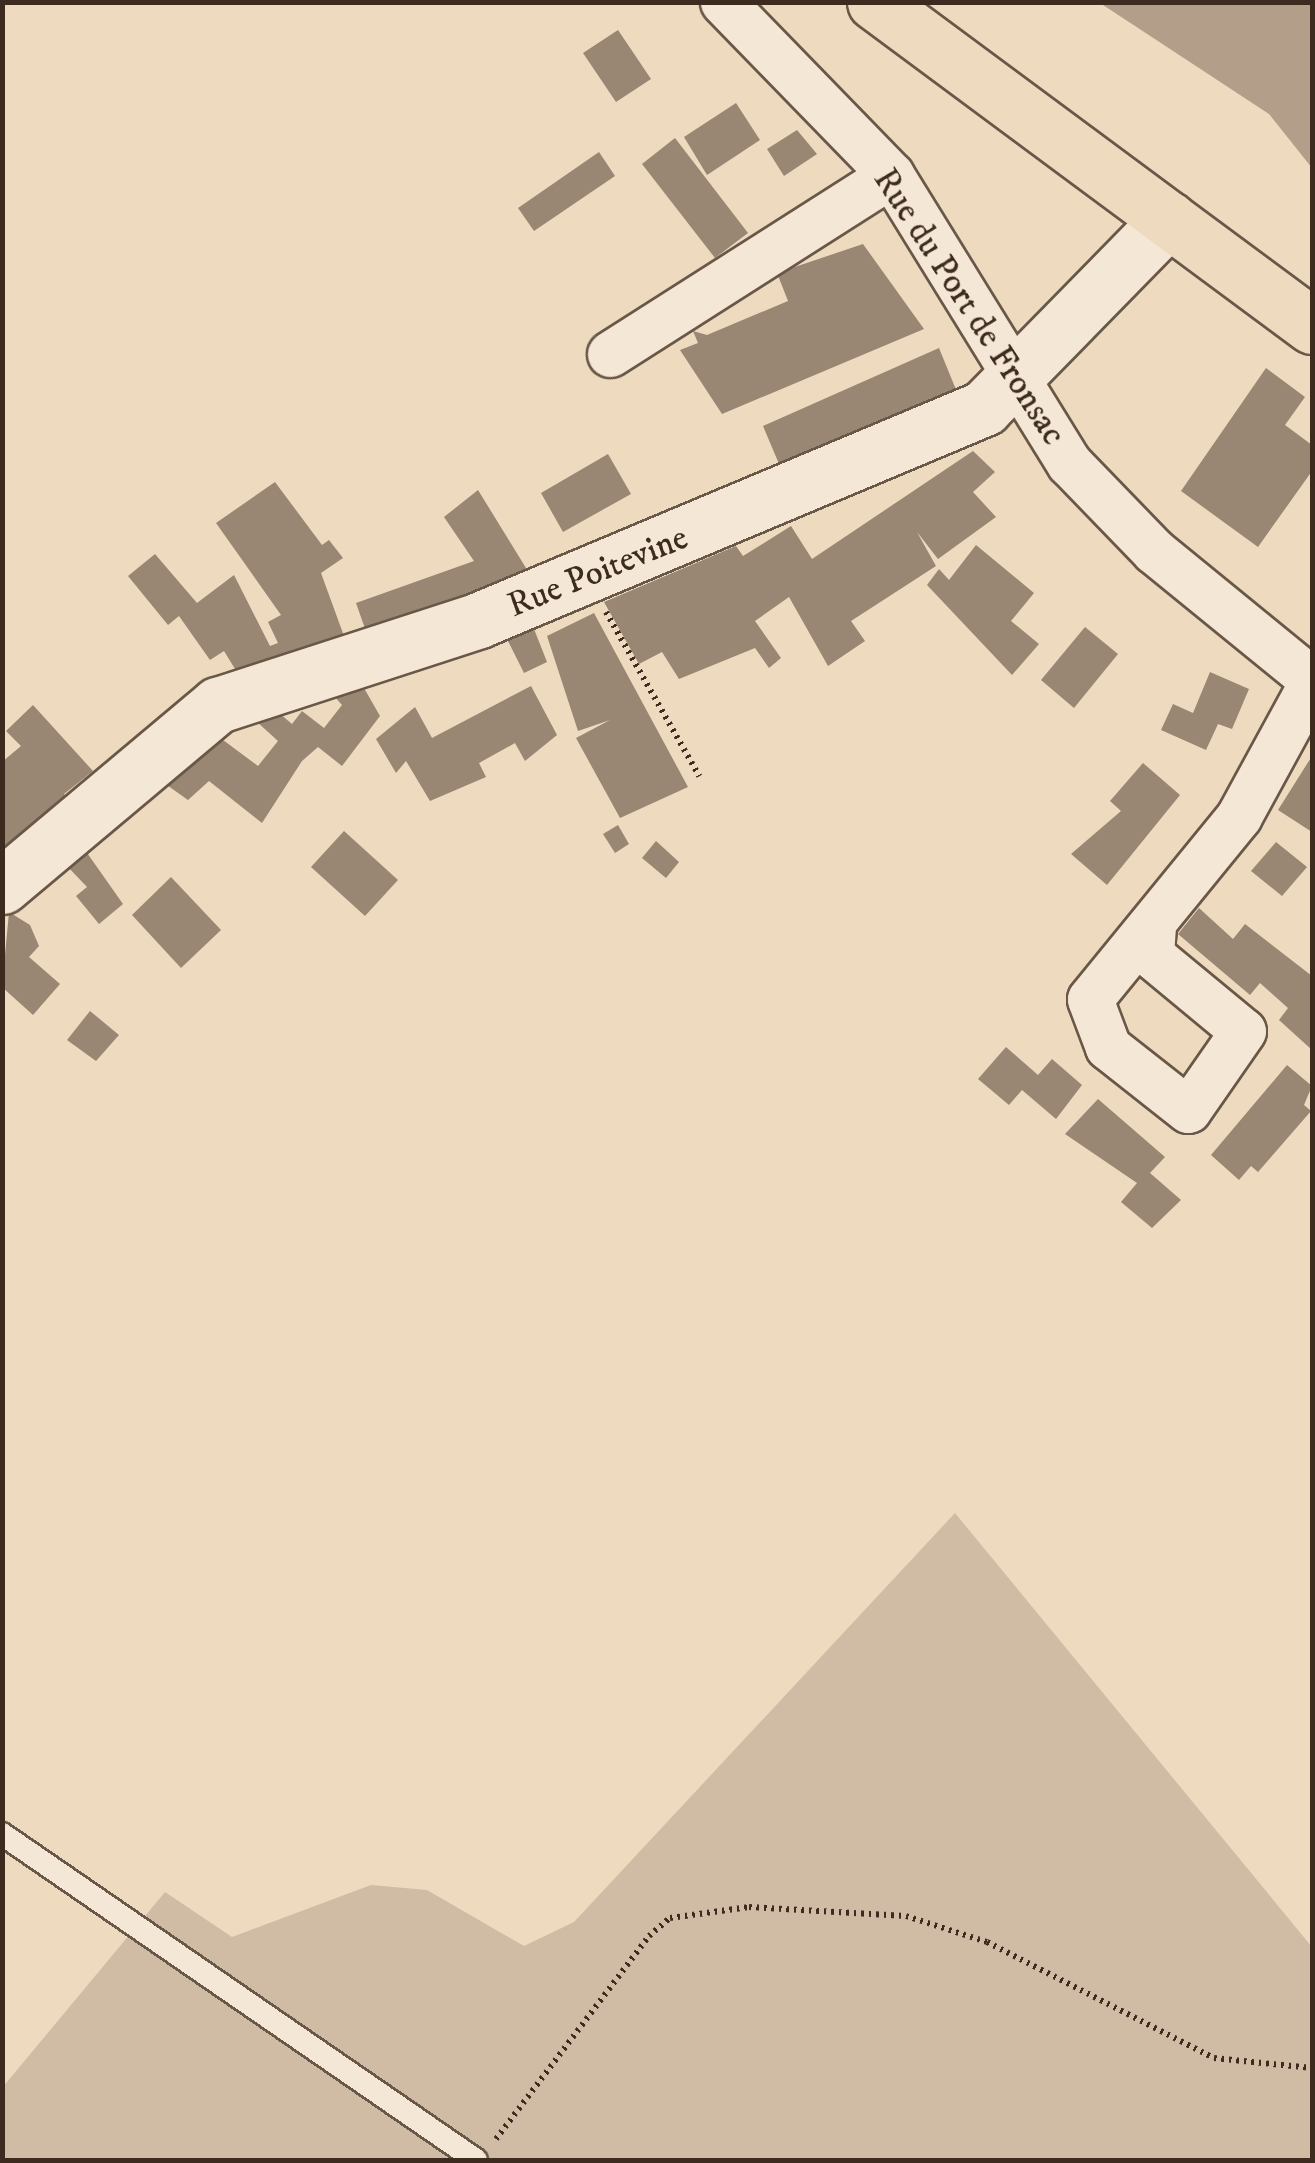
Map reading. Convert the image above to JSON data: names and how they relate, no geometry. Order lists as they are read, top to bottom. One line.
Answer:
{"streets":{"street":["Rue du Port de Fronsac","Rue Poitevine"]},"crossings":[["Rue du Port de Fronsac","Rue Poitevine"]]}
